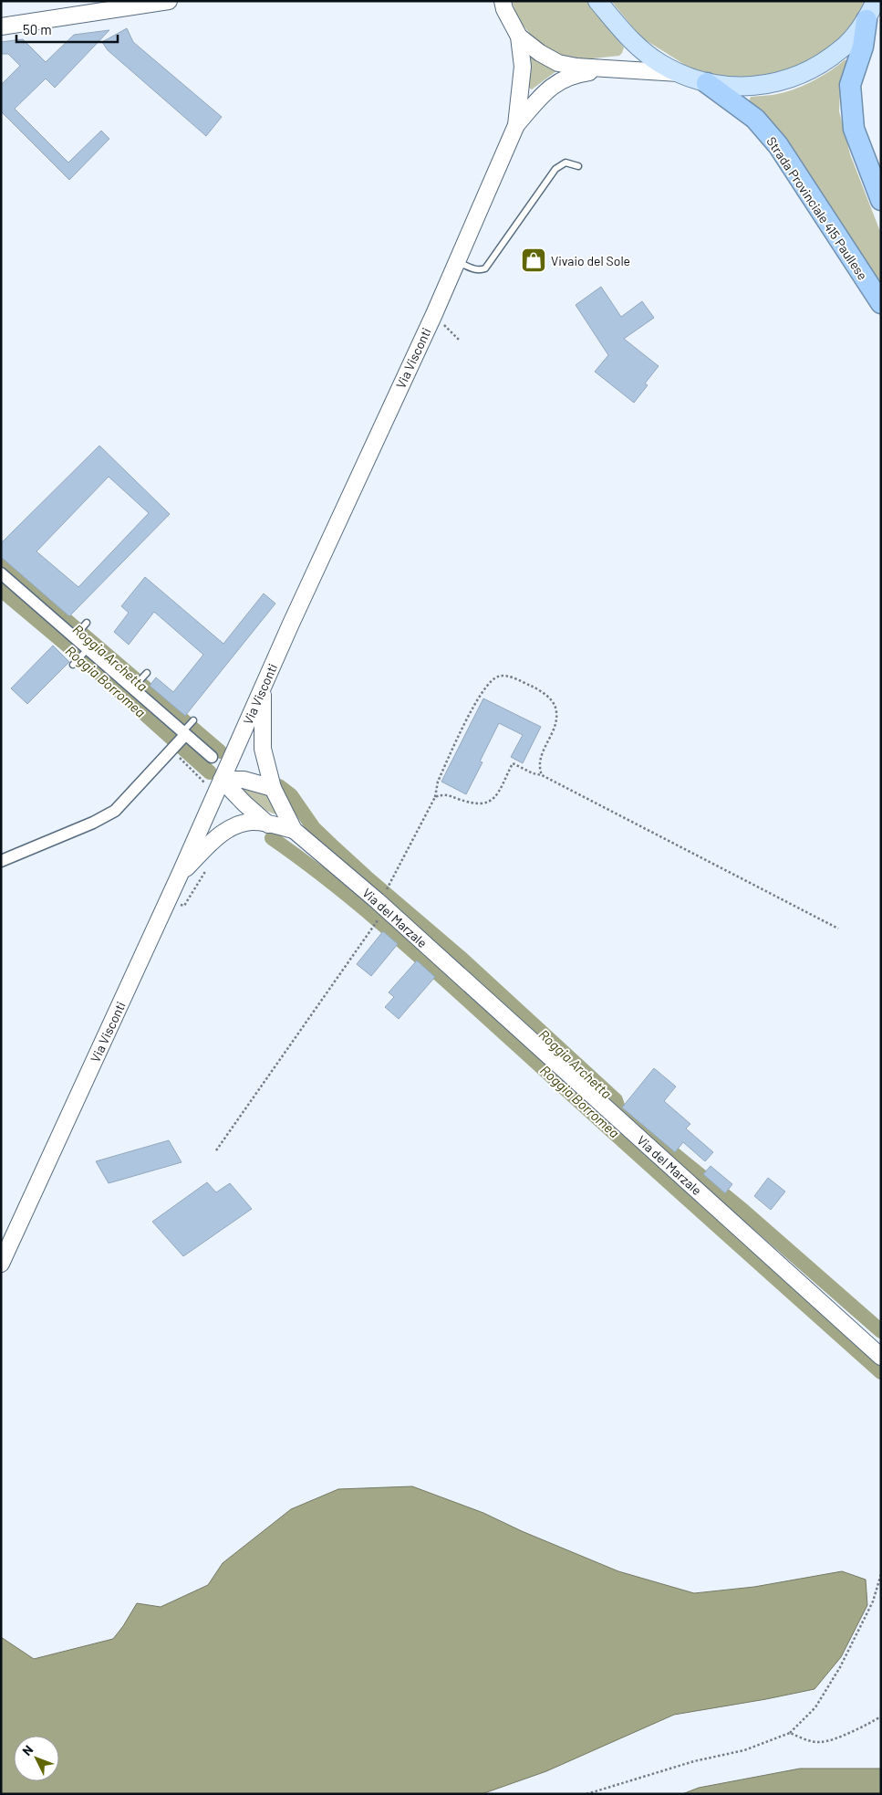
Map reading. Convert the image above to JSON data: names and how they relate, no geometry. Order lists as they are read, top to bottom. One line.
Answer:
{"streets":{"highway":["Strada Provinciale 415 Paullese"],"main road":["Via Visconti","Via del Marzale"]},"crossings":[["Via Visconti","Via del Marzale"]],"water":["Roggia Archetta","Roggia Borromea"],"places":{"shop":["Vivaio del Sole"]},"scale_bar":"50 m","north":"top left"}
